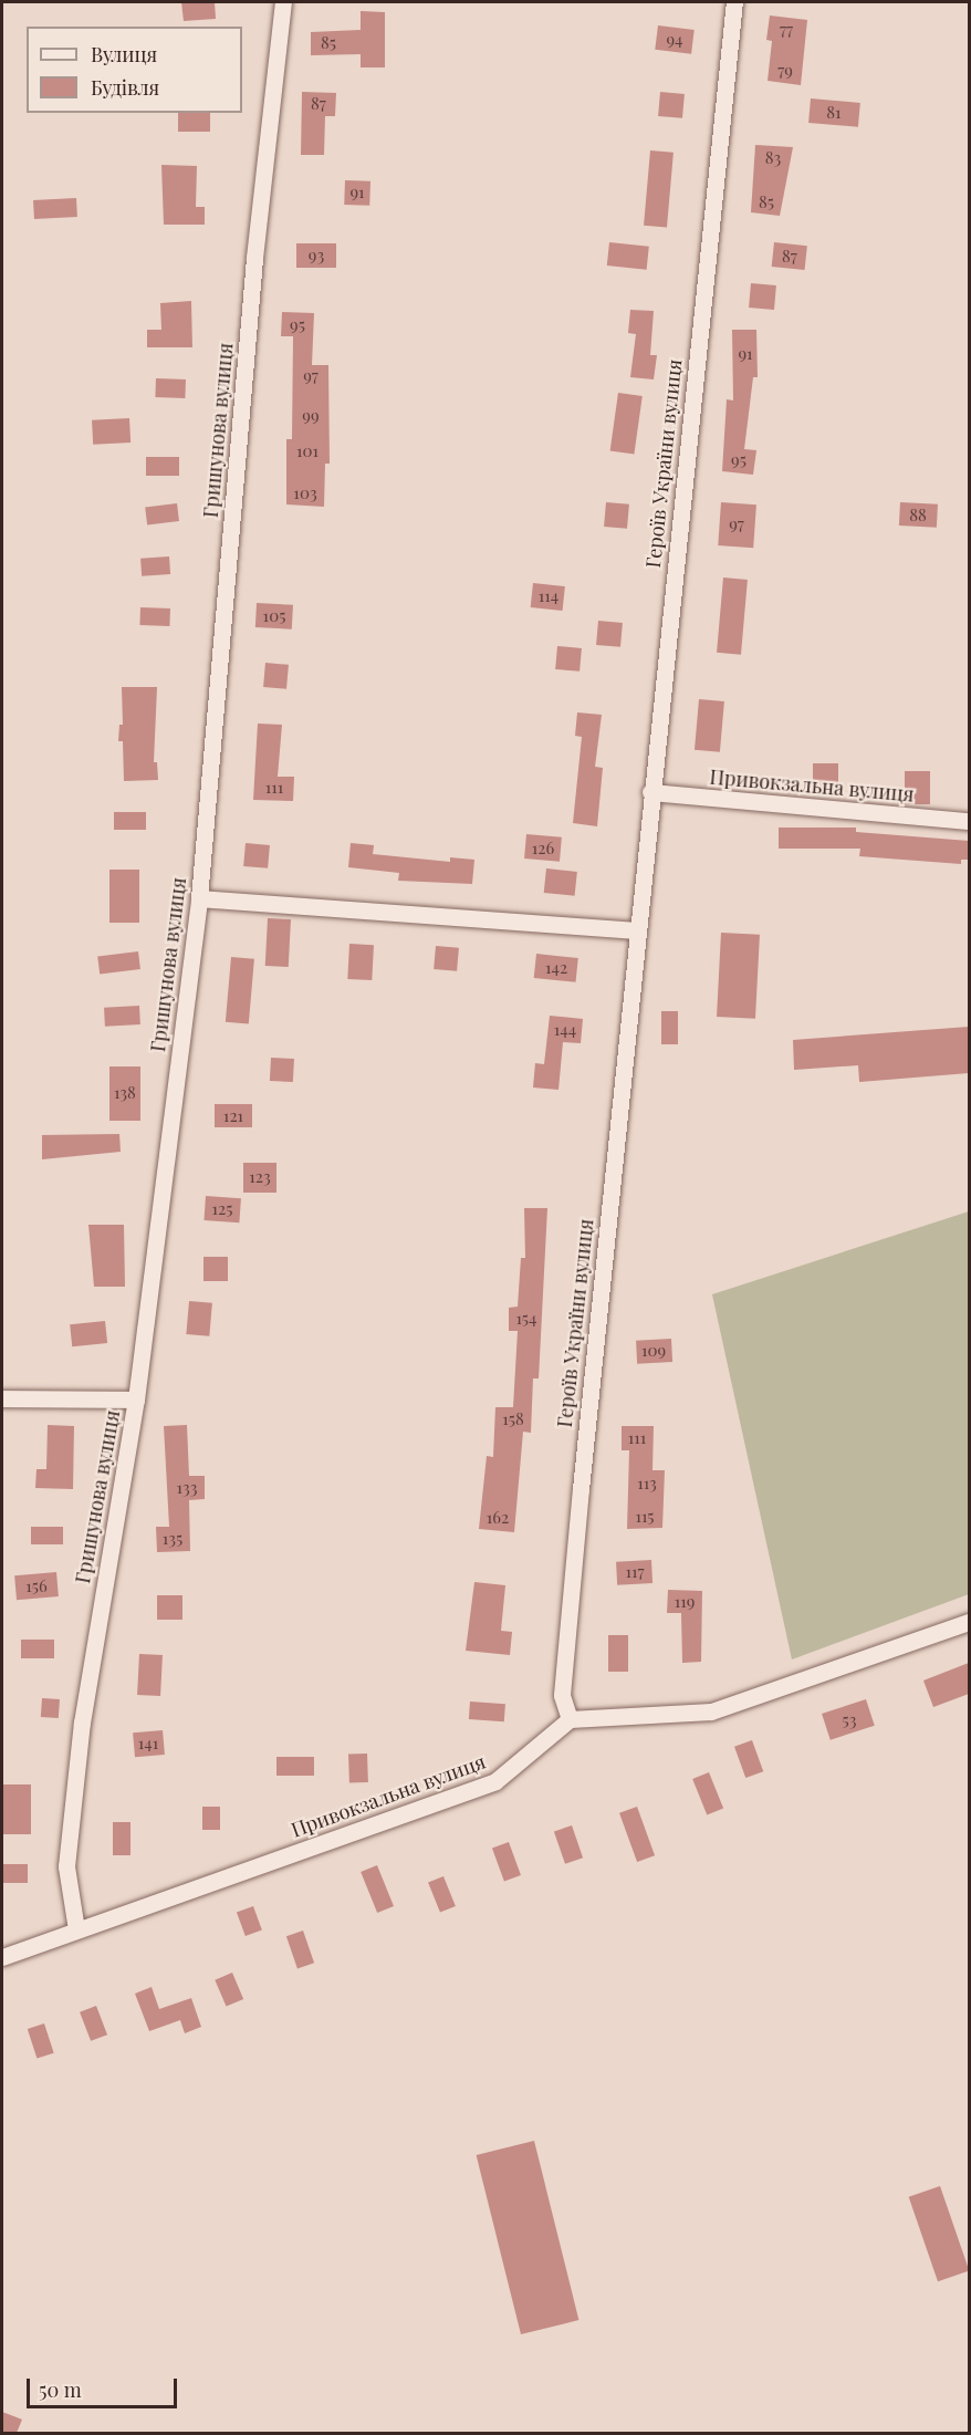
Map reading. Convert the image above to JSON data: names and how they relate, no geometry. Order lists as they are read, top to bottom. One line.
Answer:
{"streets":{"street":["Гришунова вулиця","Героїв України вулиця","Привокзальна вулиця"]},"crossings":[["Гришунова вулиця","Привокзальна вулиця"],["Героїв України вулиця","Привокзальна вулиця"]],"house_numbers":["77","94","85","79","87","81","83","91","85","93","87","95","91","97","99","101","95","103","88","97","114","105","111","126","142","144","138","121","123","125","154","109","158","111","113","133","115","162","135","117","156","119","53","141"],"legend":["Вулиця","Будівля"],"scale_bar":"50 m"}
